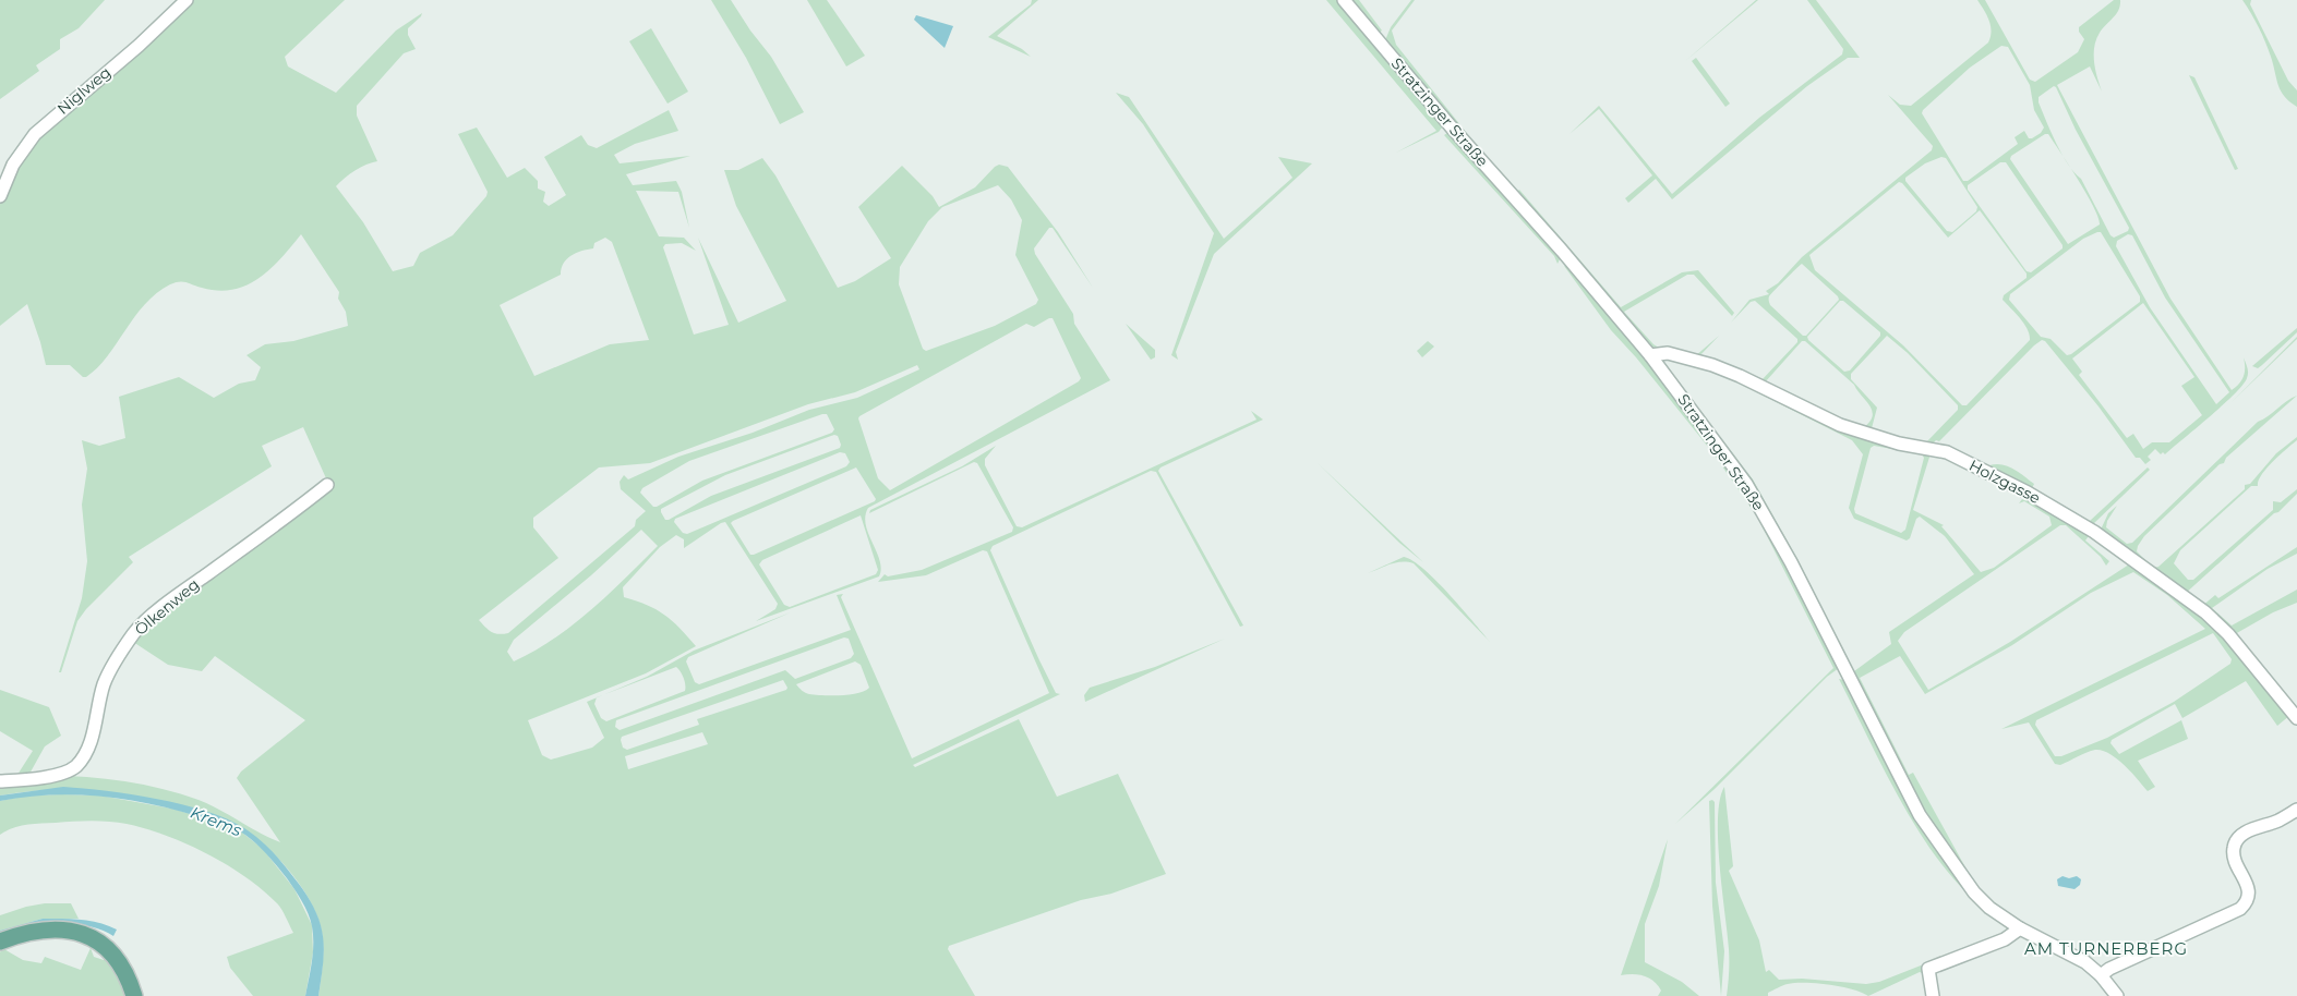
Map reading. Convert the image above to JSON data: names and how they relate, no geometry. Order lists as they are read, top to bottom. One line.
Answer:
{"streets":{"street":["Niglweg","Stratzinger Straße","Holzgasse","Ölkenweg"]},"crossings":[["Stratzinger Straße","Holzgasse"]],"districts":["AM TURNERBERG"],"water":["Krems"]}
